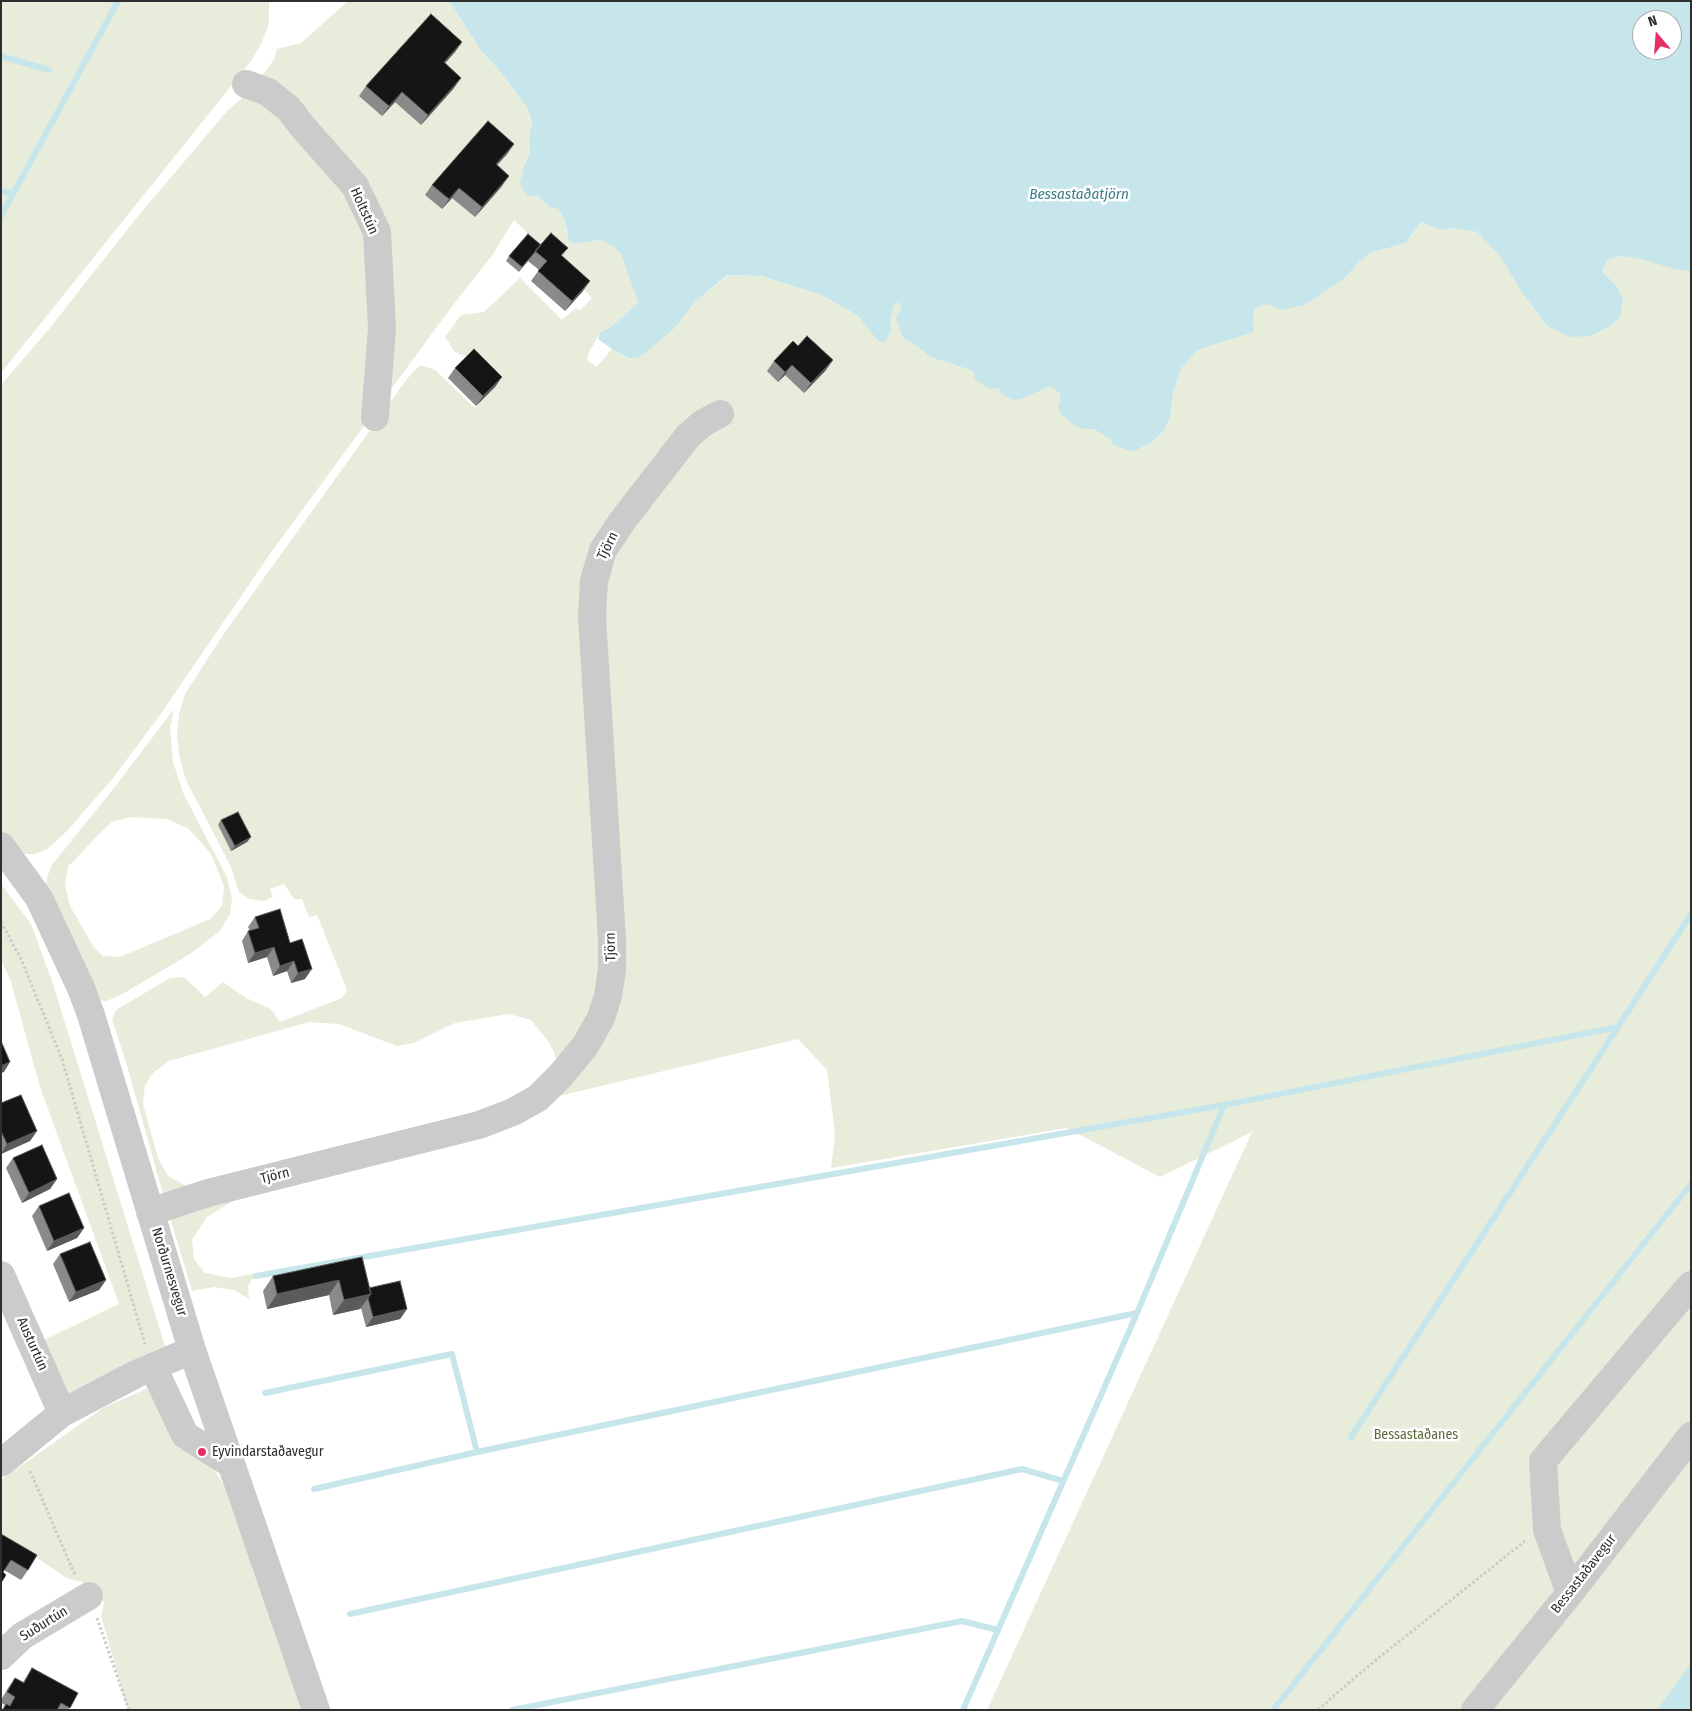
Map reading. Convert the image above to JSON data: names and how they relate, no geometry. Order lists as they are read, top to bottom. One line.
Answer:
{"streets":{"street":["Holtstún","Tjörn","Norðurnesvegur","Austurtún","Bessastaðavegur","Suðurtún"]},"crossings":[["Tjörn","Norðurnesvegur"]],"water":["Bessastaðatjörn"],"parks":["Bessastaðanes"],"places":["Eyvindarstaðavegur"],"north":"top"}
